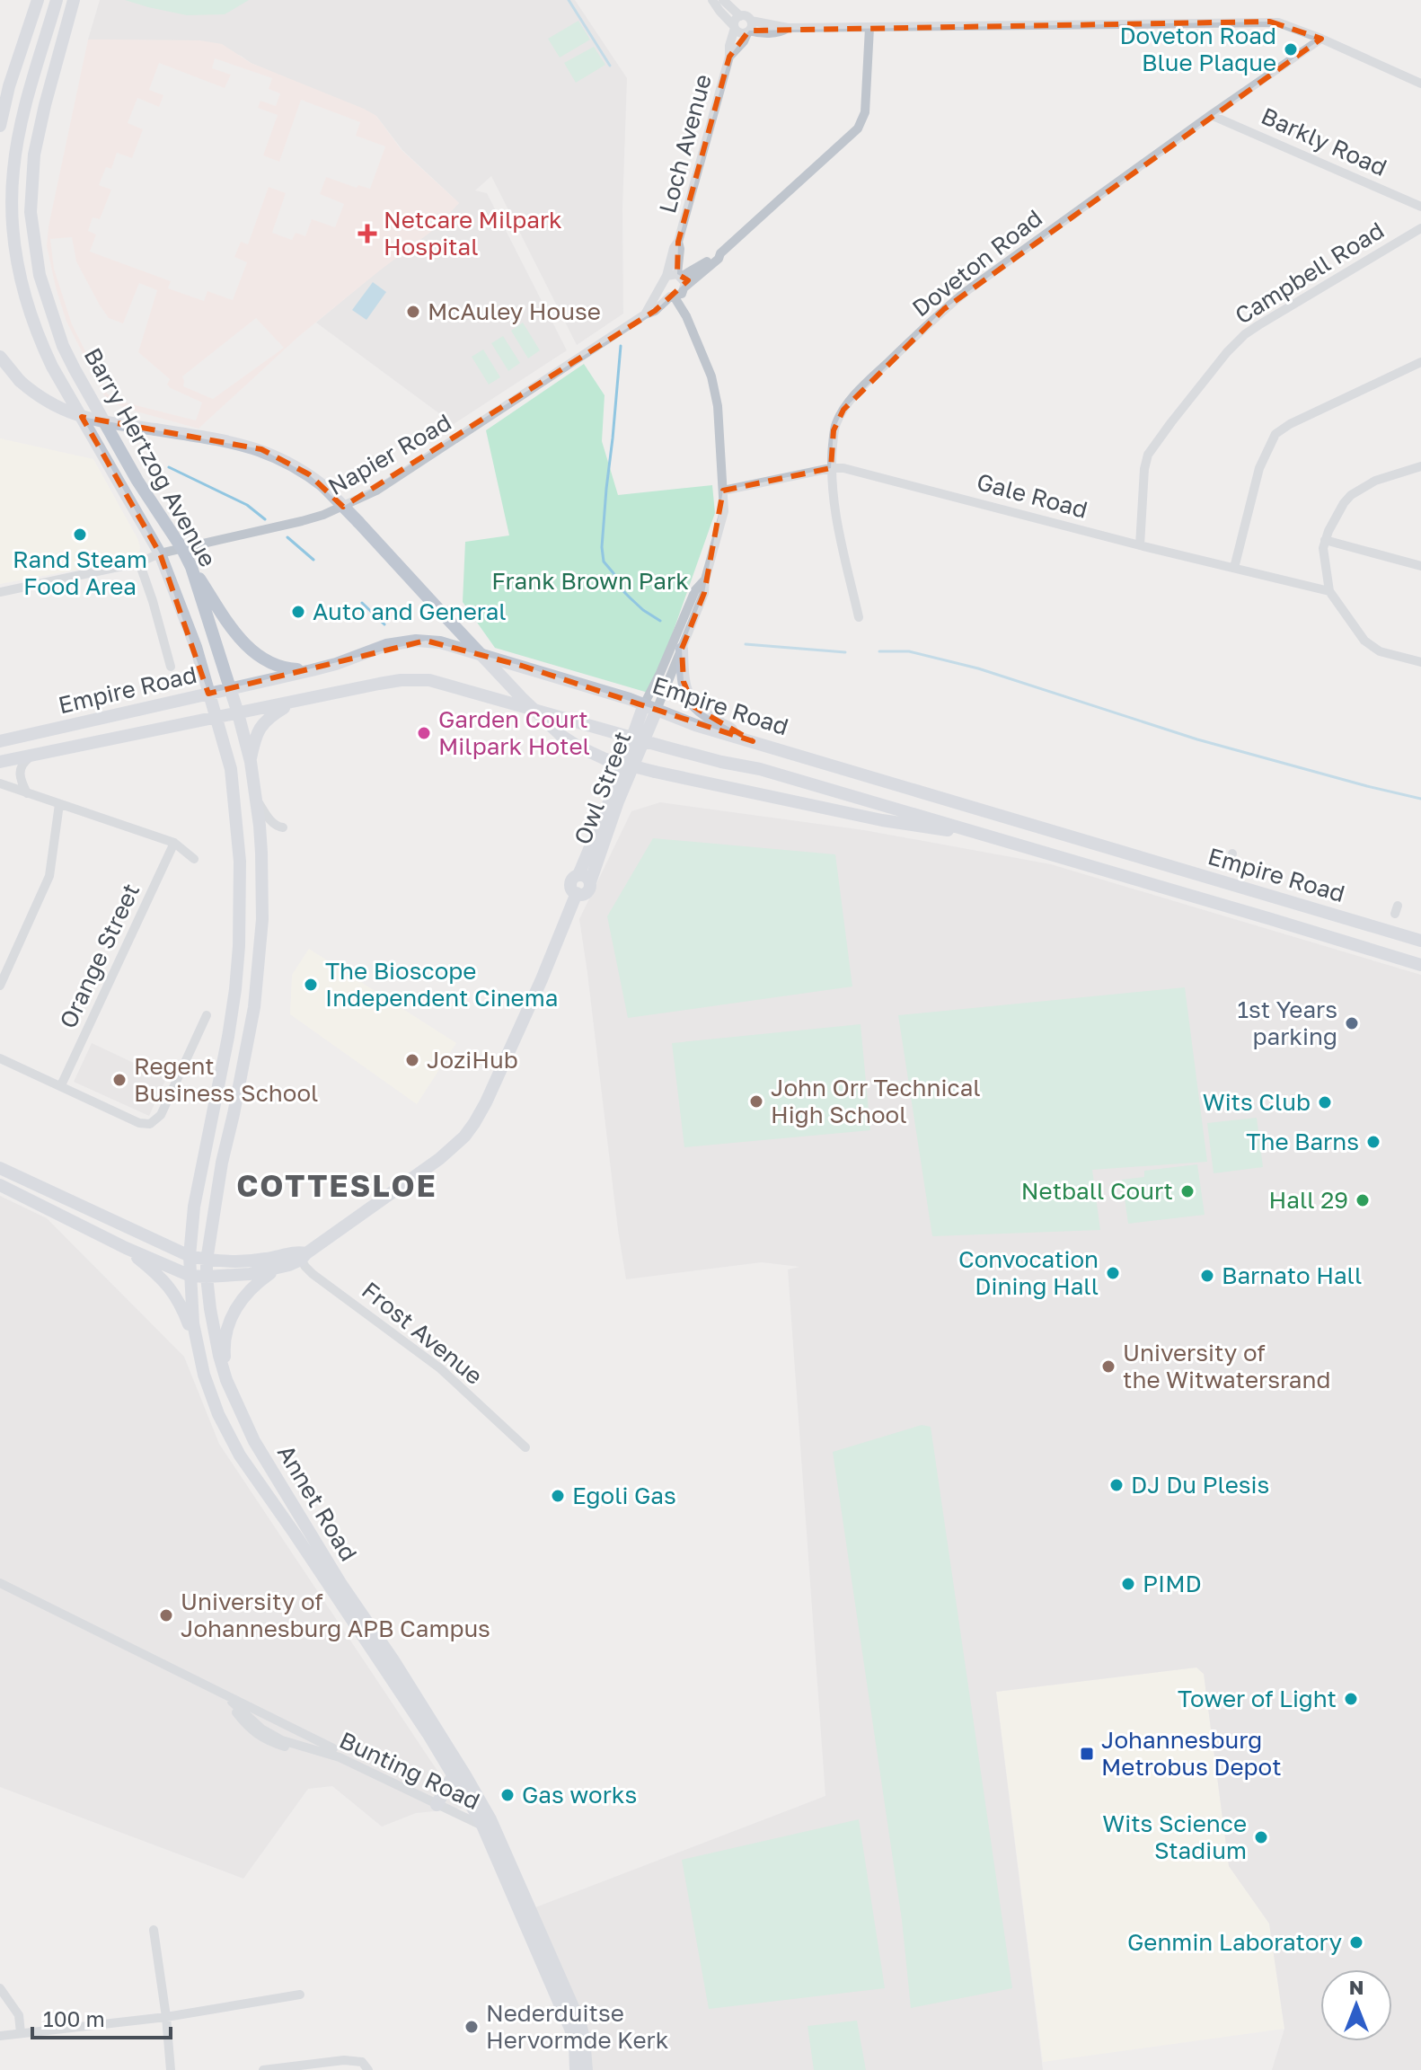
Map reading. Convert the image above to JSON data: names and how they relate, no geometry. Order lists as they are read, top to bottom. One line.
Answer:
{"streets":{"main road":["Barry Hertzog Avenue","Empire Road","Owl Street","Annet Road"],"street":["Barkly Road","Loch Avenue","Doveton Road","Campbell Road","Napier Road","Gale Road","Orange Street","Frost Avenue","Bunting Road"]},"crossings":[["Barkly Road","Doveton Road"],["Loch Avenue","Napier Road"],["Doveton Road","Gale Road"],["Campbell Road","Gale Road"],["Napier Road","Barry Hertzog Avenue"],["Barry Hertzog Avenue","Empire Road"],["Barry Hertzog Avenue","Annet Road"],["Empire Road","Owl Street"],["Annet Road","Bunting Road"]],"districts":["COTTESLOE"],"parks":["Frank Brown Park"],"places":{"other":["Doveton Road Blue Plaque","McAuley House","Rand Steam Food Area","Auto and General","Garden Court Milpark Hotel","The Bioscope Independent Cinema","1st Years parking","JoziHub","Regent Business School","John Orr Technical High School","Wits Club","The Barns","Netball Court","Hall 29","Convocation Dining Hall","Barnato Hall","University of the Witwatersrand","DJ Du Plesis","Egoli Gas","PIMD","University of Johannesburg APB Campus","Tower of Light","Gas works","Wits Science Stadium","Genmin Laboratory","Nederduitse Hervormde Kerk"],"health":["Netcare Milpark Hospital"],"transit":["Johannesburg Metrobus Depot"]},"scale_bar":"100 m","north":"top"}
